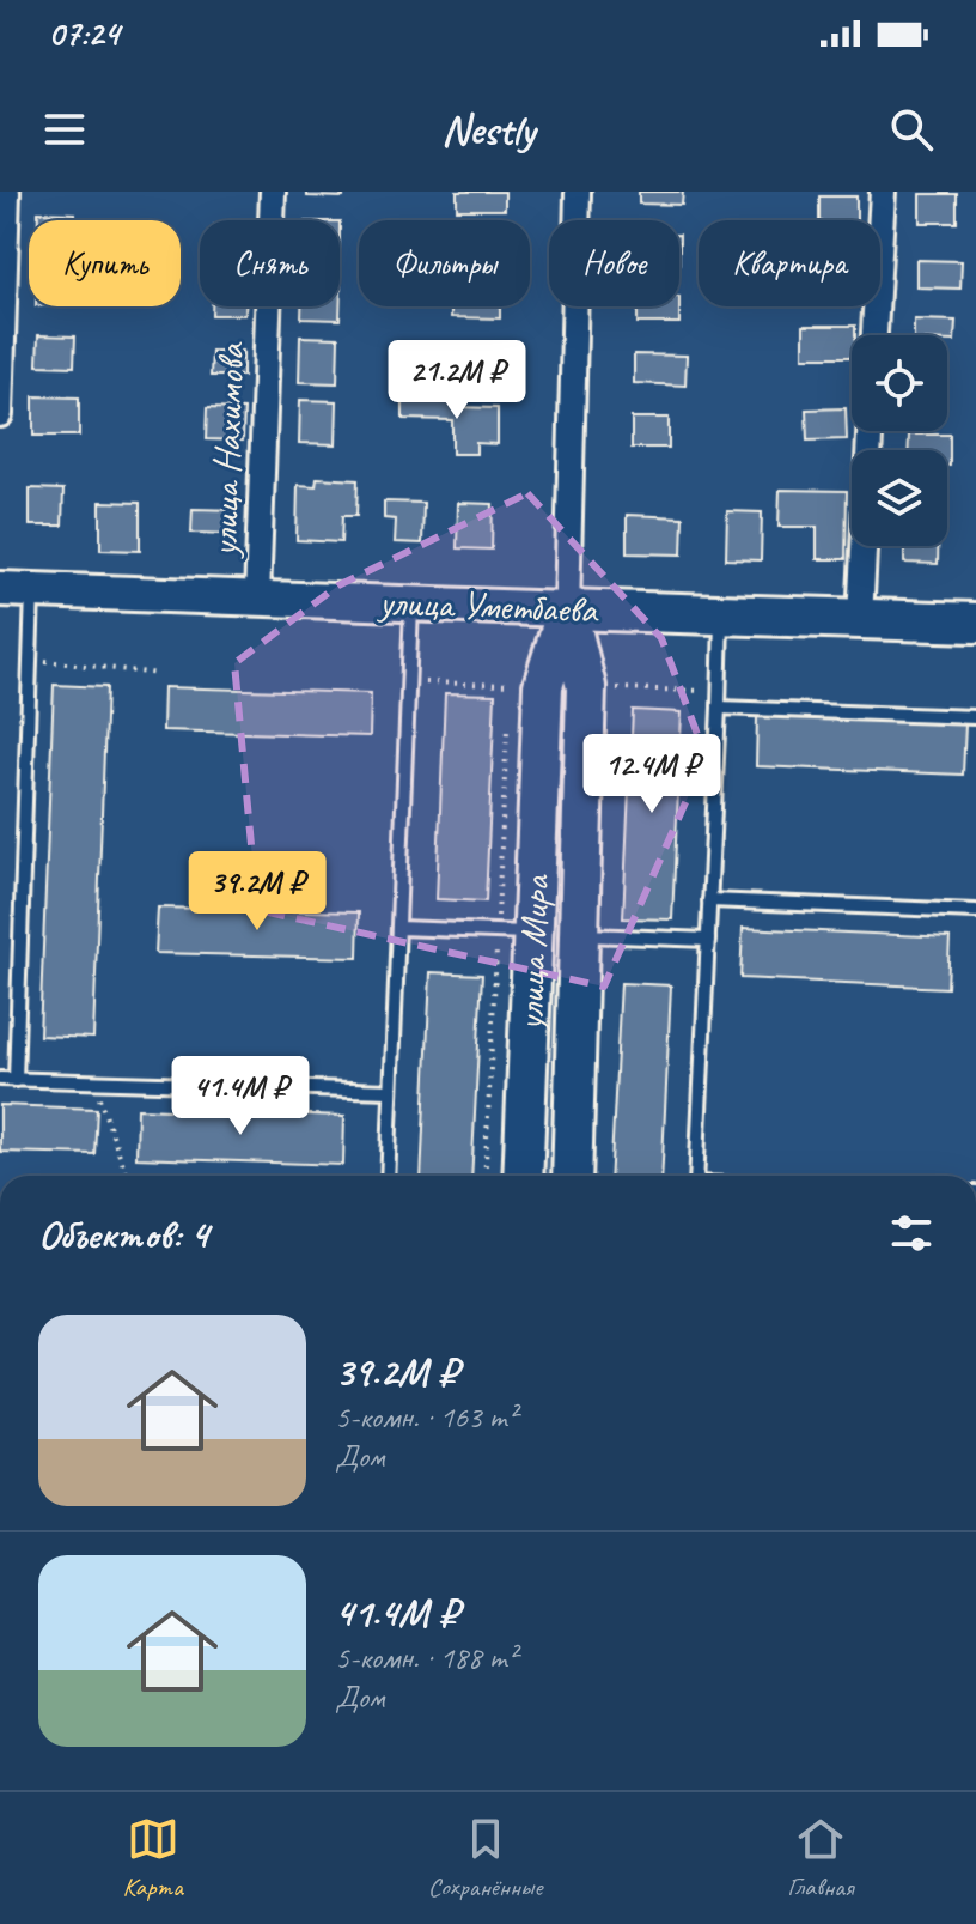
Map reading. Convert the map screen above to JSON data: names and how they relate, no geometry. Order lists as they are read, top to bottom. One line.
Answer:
{"streets":{"main road":["улица Уметбаева","улица Мира"],"street":["улица Нахимова"]},"crossings":[["улица Нахимова","улица Уметбаева"],["улица Уметбаева","улица Мира"]],"page":{"status":"07:24","header":"Nestly","chip":["Купить","Снять","Фильтры","Новое","Квартира"],"price":["21.2M ₽","12.4M ₽","39.2M ₽","41.4M ₽"],"heading":"Объектов: 4","list":[{"name":"39.2M ₽","note":"5-комн. · 163 m² · Дом"},{"name":"41.4M ₽","note":"5-комн. · 188 m² · Дом"}],"tabs":["Карта","Сохранённые","Главная"]}}
